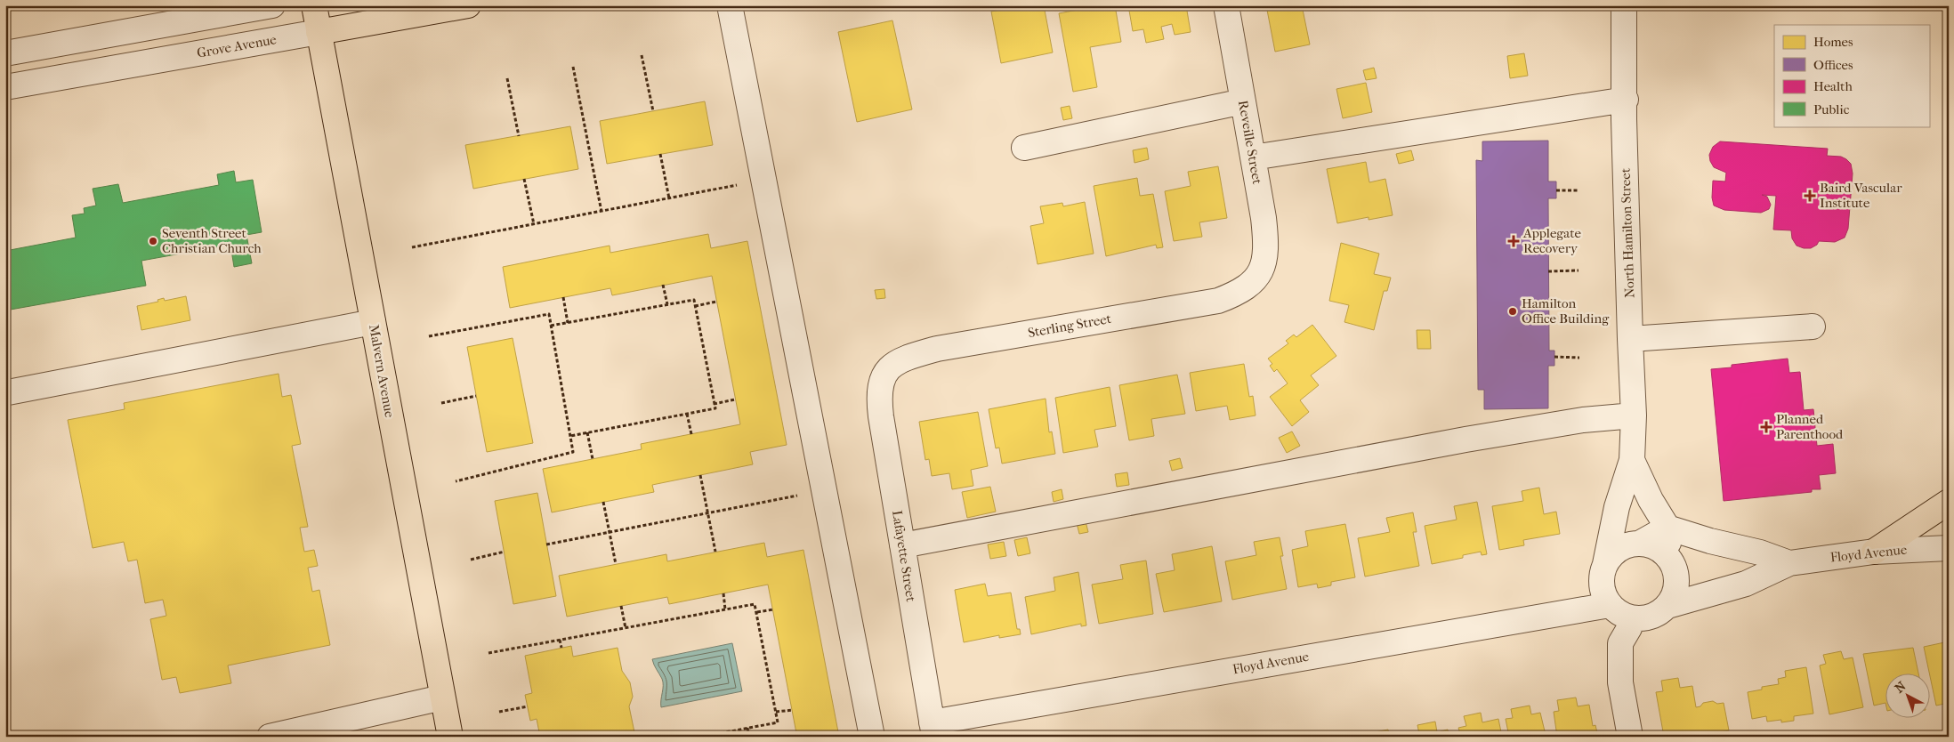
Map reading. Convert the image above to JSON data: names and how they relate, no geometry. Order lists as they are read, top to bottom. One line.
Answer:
{"streets":{"main road":["Grove Avenue","Malvern Avenue"],"street":["Reveille Street","North Hamilton Street","Sterling Street","Floyd Avenue","Lafayette Street"]},"crossings":[["Grove Avenue","Malvern Avenue"],["Reveille Street","Sterling Street"],["North Hamilton Street","Floyd Avenue"],["Sterling Street","Lafayette Street"],["Floyd Avenue","Lafayette Street"]],"places":{"health":["Baird Vascular Institute","Applegate Recovery","Planned Parenthood"],"other":["Seventh Street Christian Church","Hamilton Office Building"]},"legend":["Homes","Offices","Health","Public"],"north":"top left"}
